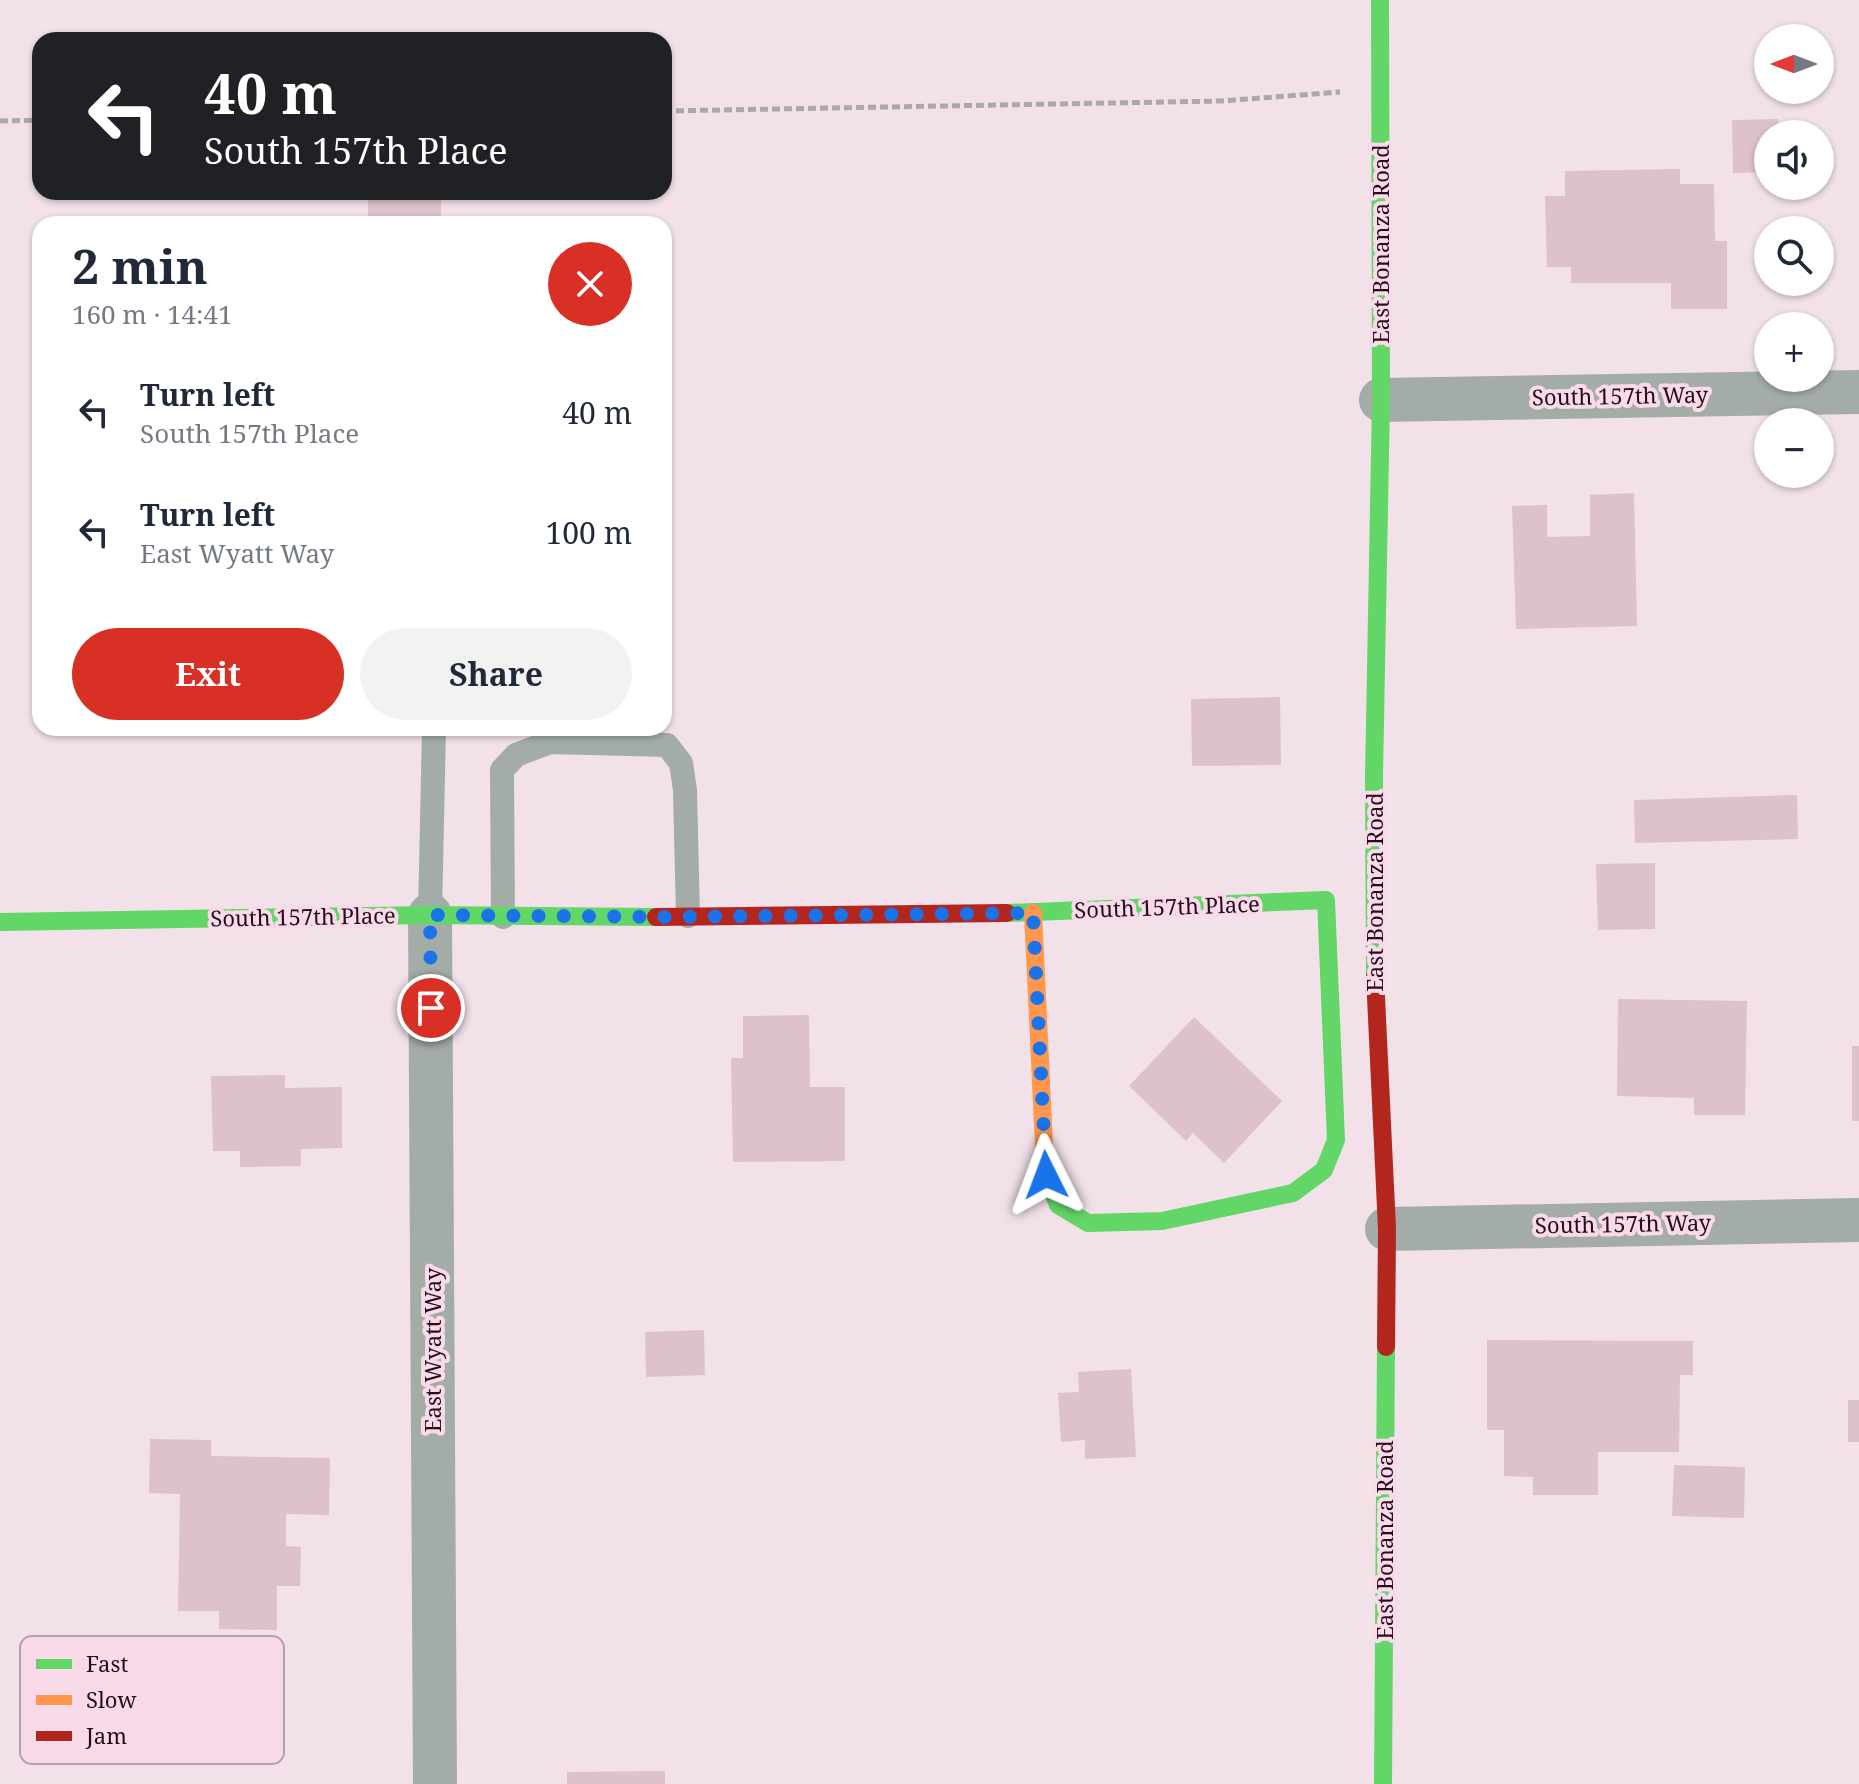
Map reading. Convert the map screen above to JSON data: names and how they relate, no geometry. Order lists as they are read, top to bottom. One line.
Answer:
{"streets":{"street":["East Bonanza Road","South 157th Way","South 157th Place","East Wyatt Way"]},"crossings":[["East Bonanza Road","South 157th Way"],["South 157th Place","East Wyatt Way"]],"legend":["Fast","Slow","Jam"],"north":"left","page":{"map_buttons":["+","−"],"turn":["40 m","South 157th Place"],"heading":["2 min","160 m · 14:41"],"list":[{"name":"Turn left","note":"South 157th Place","value":"40 m"},{"name":"Turn left","note":"East Wyatt Way","value":"100 m"}],"buttons":["Exit","Share"]}}
